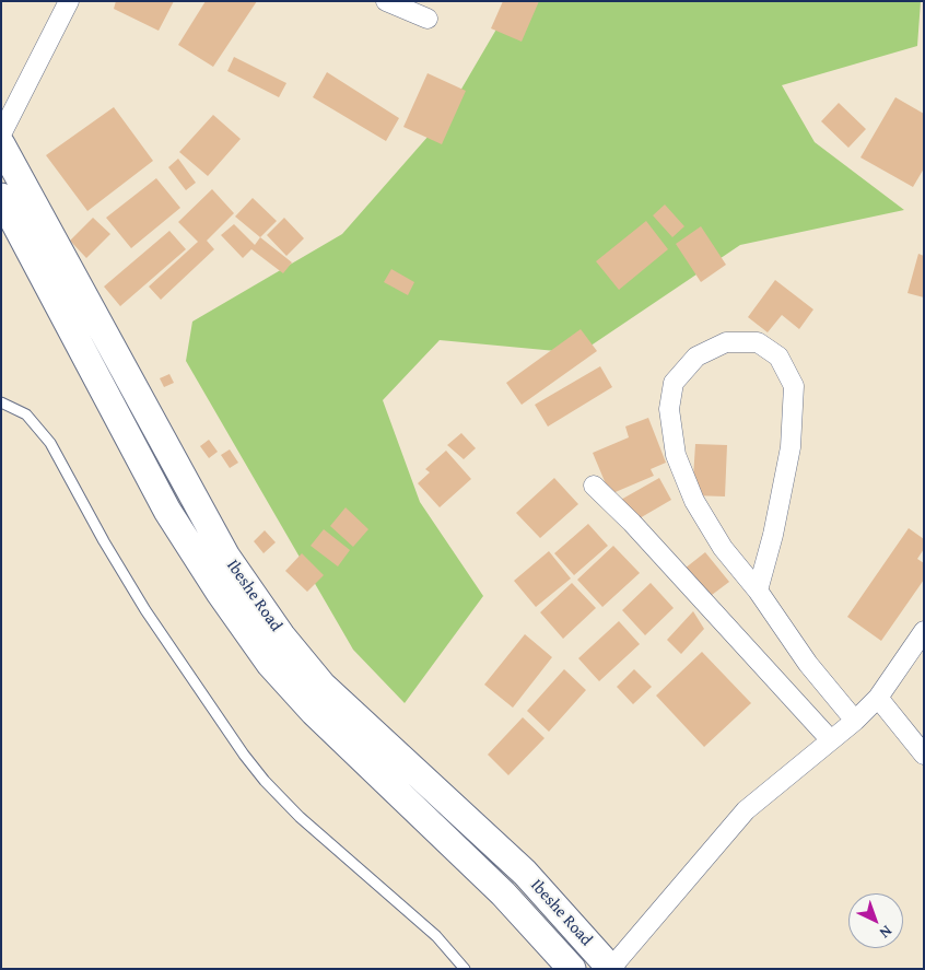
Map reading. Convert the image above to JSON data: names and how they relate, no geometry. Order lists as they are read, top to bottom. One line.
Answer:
{"streets":{"main road":["Ibeshe Road"]},"north":"bottom right"}
